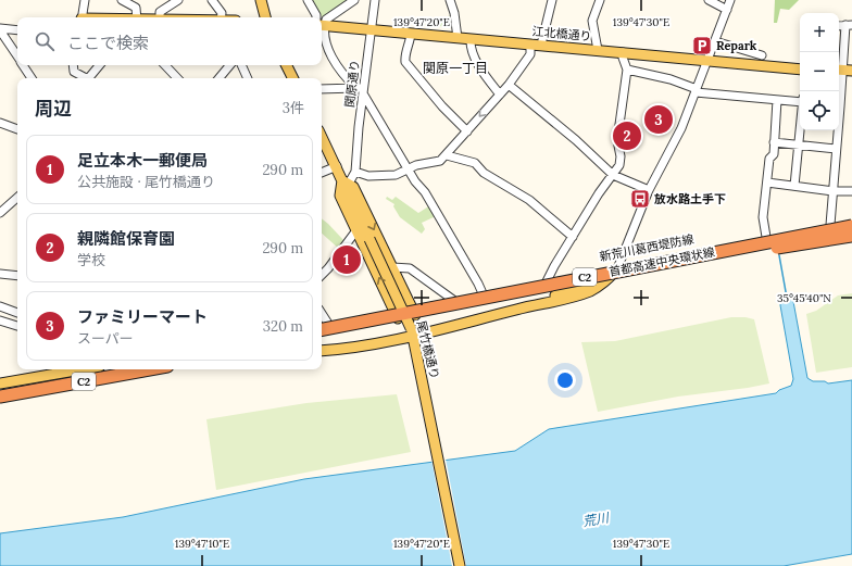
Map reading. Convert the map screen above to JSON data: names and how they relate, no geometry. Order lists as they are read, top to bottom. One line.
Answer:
{"streets":{"highway":["首都高速中央環状線","C2"],"main road":["江北橋通り","新荒川葛西堤防線","尾竹橋通り"],"street":["関原通り"]},"crossings":[["江北橋通り","関原通り"],["新荒川葛西堤防線","首都高速中央環状線"]],"districts":["関原一丁目"],"water":["荒川"],"places":{"parking":["Repark"],"bus stop":["放水路土手下"]},"page":{"map_buttons":["+","−"],"search":"ここで検索","heading":["周辺","3件"],"pins":["3","2","1"],"list":[{"mark":"1","name":"足立本木一郵便局","note":"公共施設 · 尾竹橋通り","value":"290 m"},{"mark":"2","name":"親隣館保育園","note":"学校","value":"290 m"},{"mark":"3","name":"ファミリーマート","note":"スーパー","value":"320 m"}]},"coordinates":["139°47'20\"E","139°47'30\"E","35°45'40\"N","139°47'10\"E"]}
